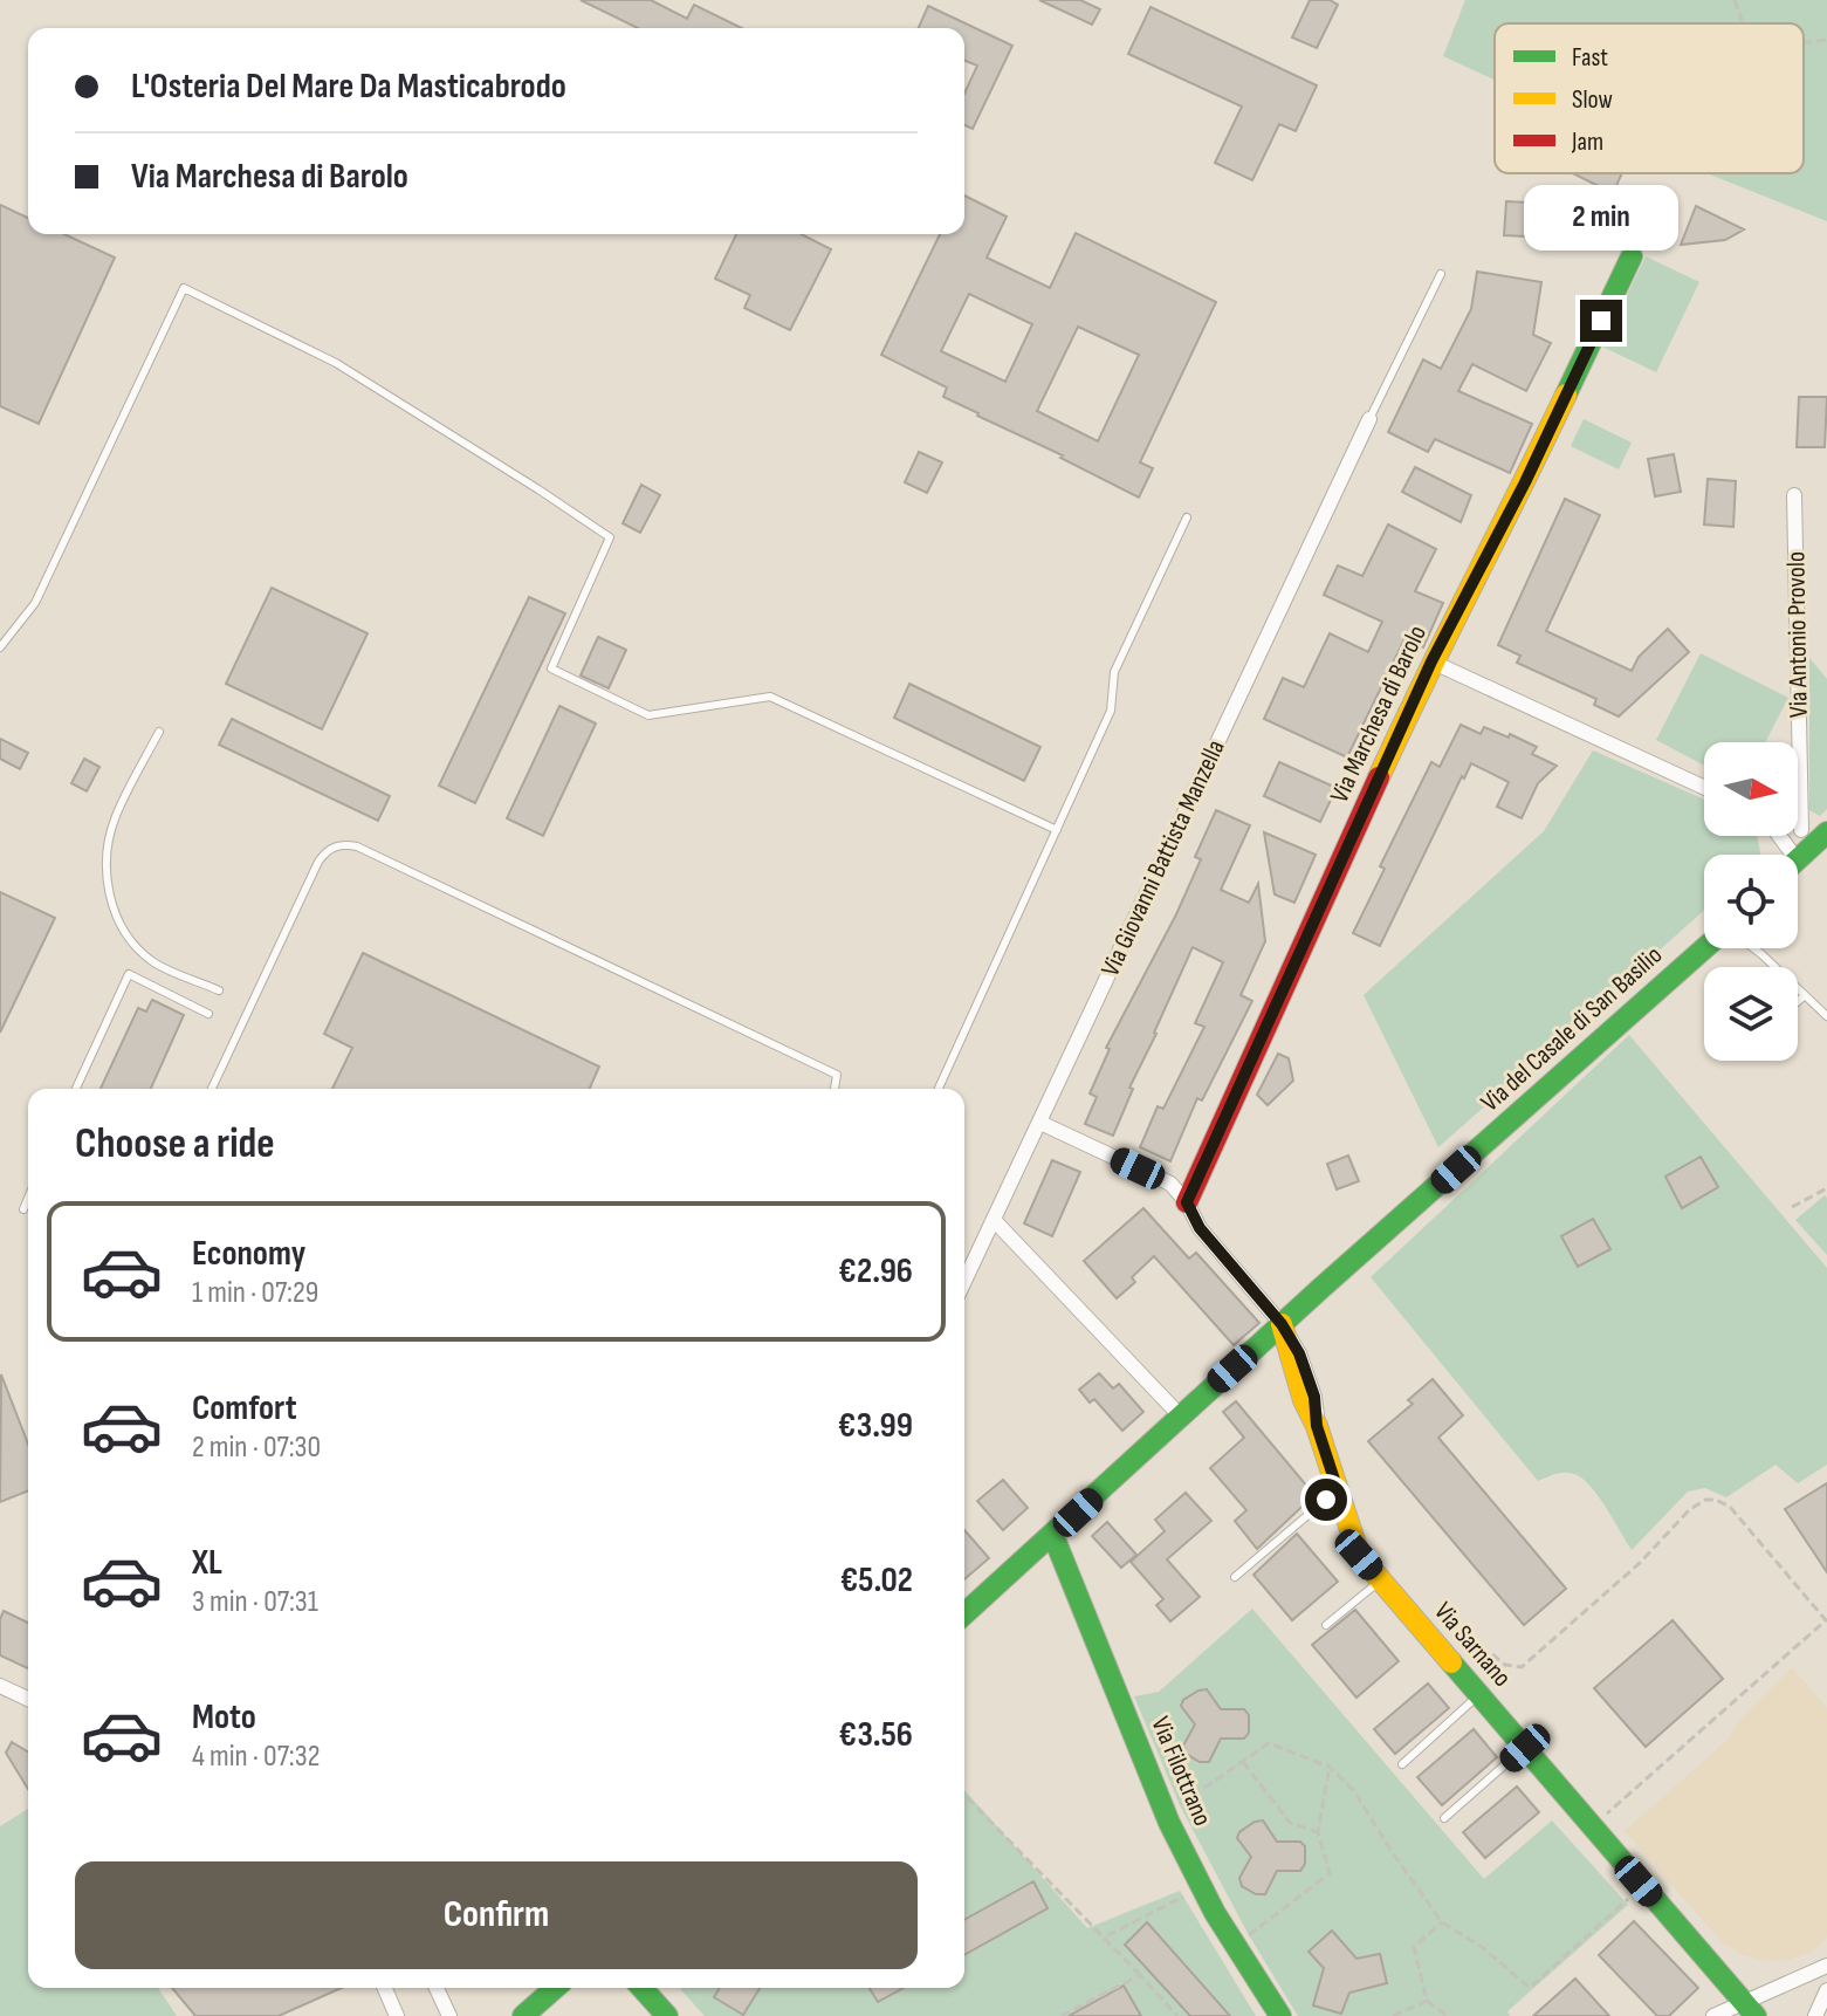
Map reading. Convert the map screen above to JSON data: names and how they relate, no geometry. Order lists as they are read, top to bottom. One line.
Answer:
{"streets":{"street":["Via Antonio Provolo","Via Marchesa di Barolo","Via Giovanni Battista Manzella","Via del Casale di San Basilio","Via Sarnano","Via Filottrano"]},"crossings":[["Via del Casale di San Basilio","Via Sarnano"],["Via del Casale di San Basilio","Via Filottrano"]],"legend":["Fast","Slow","Jam"],"north":"right","page":{"banner":["L'Osteria Del Mare Da Masticabrodo","Via Marchesa di Barolo"],"bubble":"2 min","heading":"Choose a ride","list":[{"name":"Economy","note":"1 min · 07:29","value":"€2.96"},{"name":"Comfort","note":"2 min · 07:30","value":"€3.99"},{"name":"XL","note":"3 min · 07:31","value":"€5.02"},{"name":"Moto","note":"4 min · 07:32","value":"€3.56"}],"buttons":"Confirm"}}
